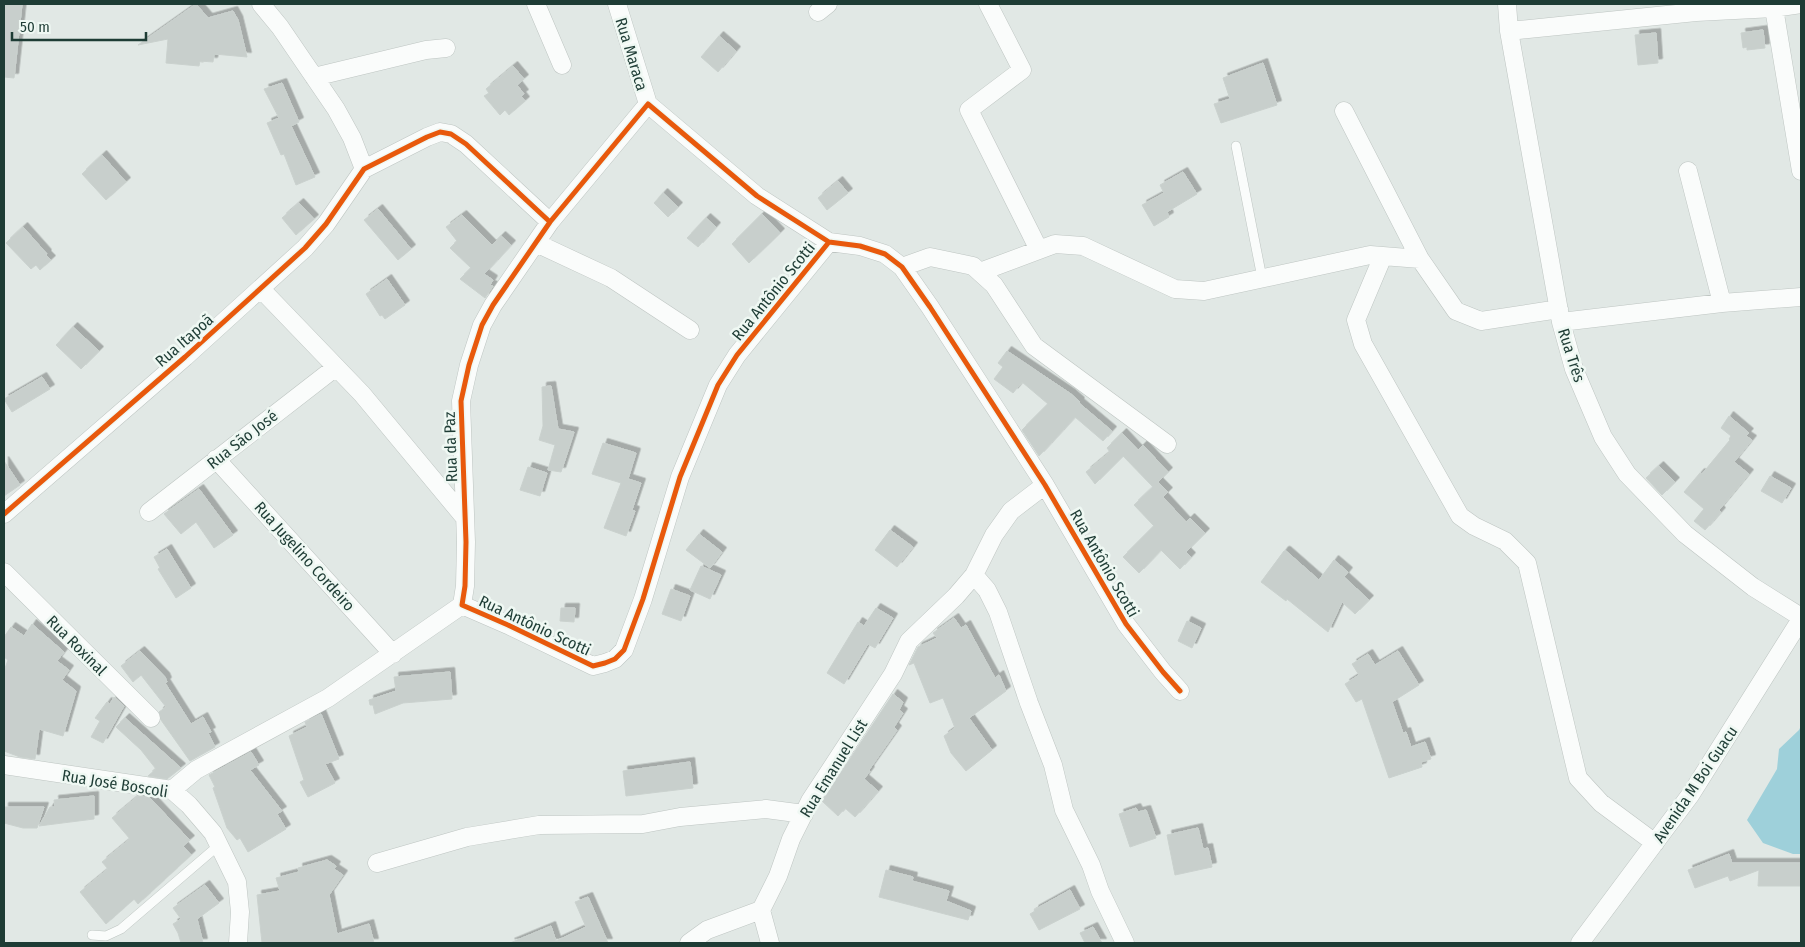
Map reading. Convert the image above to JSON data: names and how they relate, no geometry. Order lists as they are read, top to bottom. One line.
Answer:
{"streets":{"street":["Rua Maraca","Rua Antônio Scotti","Rua Itapoã","Rua Três","Rua São José","Rua da Paz","Rua Jugelino Cordeiro","Rua Roxinal","Rua Emanuel List","Rua José Boscoli","Avenida M Boi Guacu"]},"crossings":[["Rua Maraca","Rua da Paz"],["Rua Antônio Scotti","Rua da Paz"],["Rua Antônio Scotti","Rua Jugelino Cordeiro"],["Rua Antônio Scotti","Rua José Boscoli"],["Rua Três","Avenida M Boi Guacu"],["Rua São José","Rua Jugelino Cordeiro"]],"scale_bar":"50 m"}
